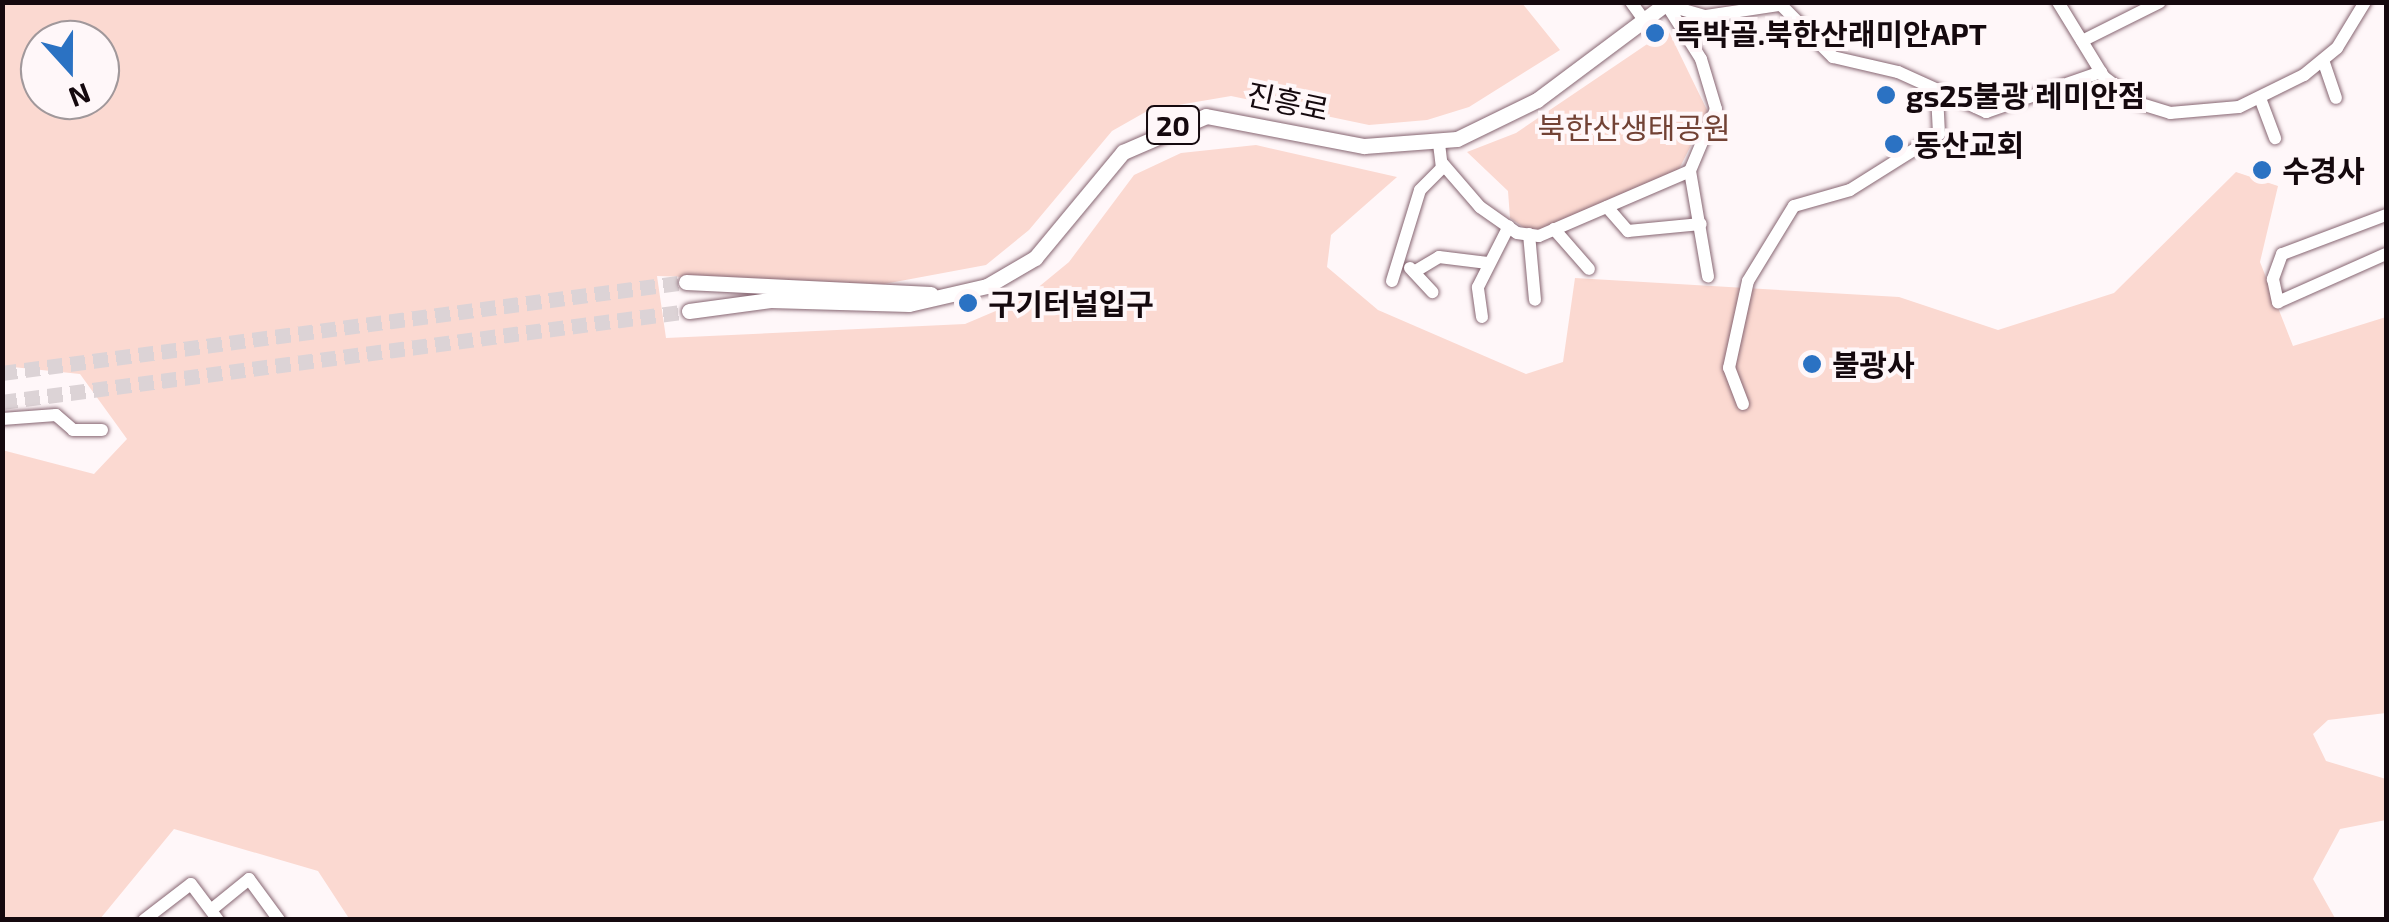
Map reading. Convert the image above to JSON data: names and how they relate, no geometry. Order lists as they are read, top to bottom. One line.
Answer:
{"streets":{"main road":["진흥로","20"]},"parks":["북한산생태공원"],"places":["독박골.북한산래미안APT","gs25불광 레미안점","동산교회","수경사","구기터널입구","불광사"],"north":"bottom"}
